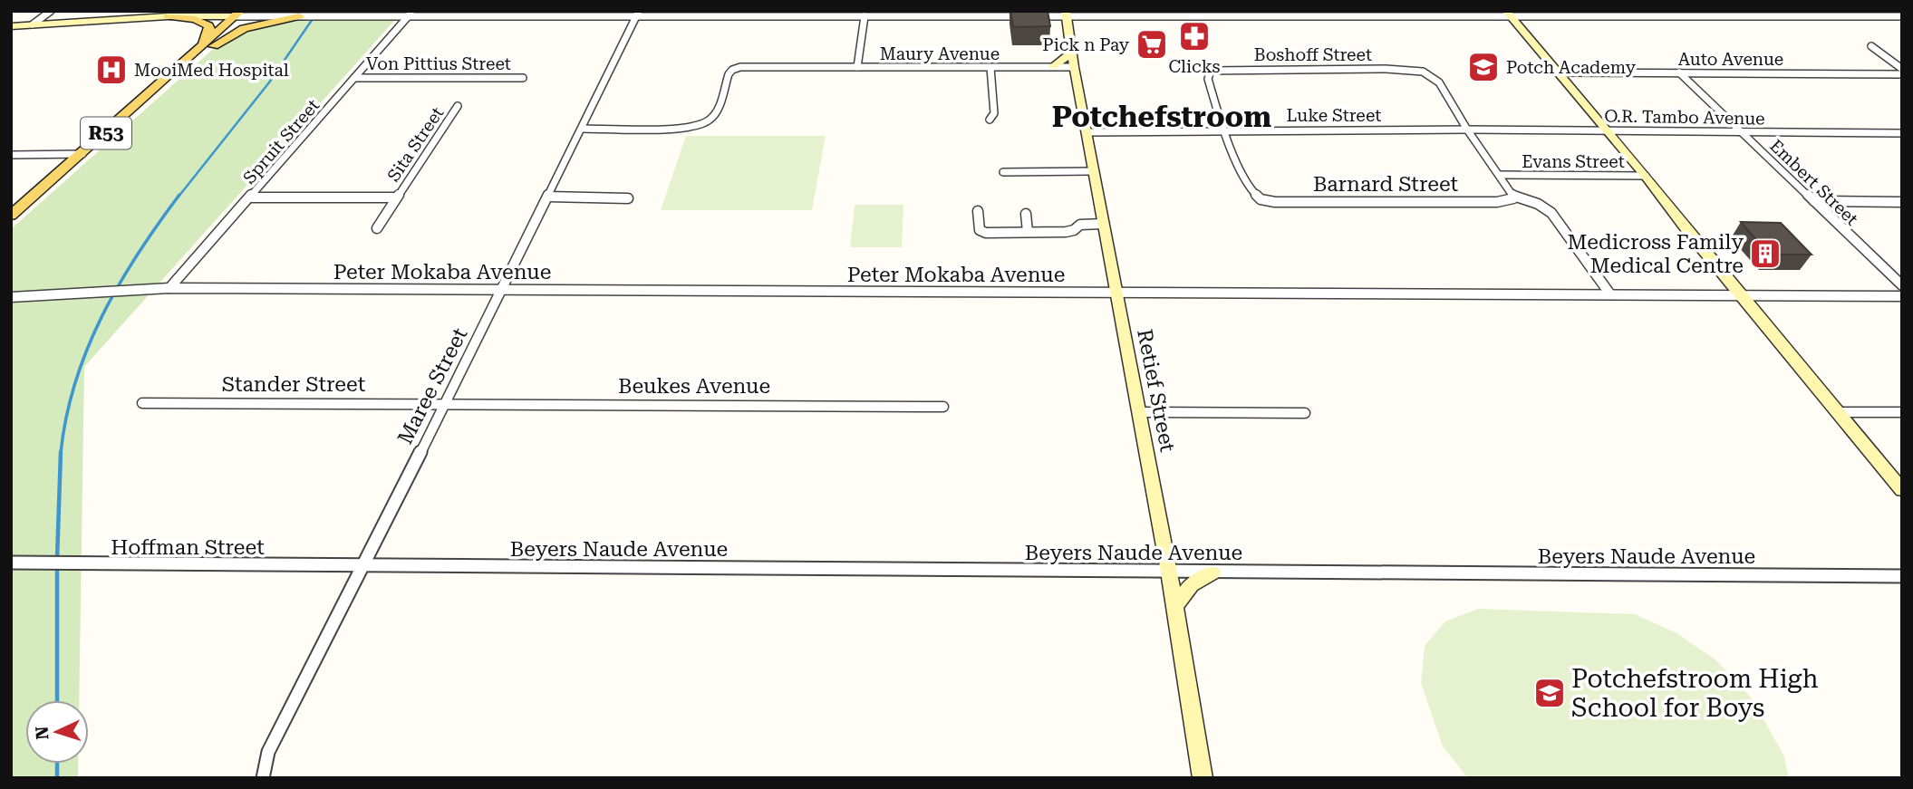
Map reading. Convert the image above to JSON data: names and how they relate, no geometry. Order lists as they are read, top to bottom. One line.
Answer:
{"streets":{"main road":["R53"],"street":["Maury Avenue","Boshoff Street","Auto Avenue","Von Pittius Street","Luke Street","O.R. Tambo Avenue","Spruit Street","Sita Street","Evans Street","Embert Street","Barnard Street","Peter Mokaba Avenue","Stander Street","Maree Street","Beukes Avenue","Retief Street","Hoffman Street","Beyers Naude Avenue"]},"crossings":[["Boshoff Street","Luke Street"],["Boshoff Street","O.R. Tambo Avenue"],["Boshoff Street","Barnard Street"],["Auto Avenue","Embert Street"],["Von Pittius Street","Spruit Street"],["Luke Street","O.R. Tambo Avenue"],["Luke Street","Barnard Street"],["Luke Street","Retief Street"],["O.R. Tambo Avenue","Embert Street"],["Spruit Street","Sita Street"],["Spruit Street","Peter Mokaba Avenue"],["Peter Mokaba Avenue","Maree Street"],["Peter Mokaba Avenue","Retief Street"],["Stander Street","Maree Street"],["Stander Street","Beukes Avenue"],["Maree Street","Beukes Avenue"],["Maree Street","Hoffman Street"],["Maree Street","Beyers Naude Avenue"],["Retief Street","Beyers Naude Avenue"],["Hoffman Street","Beyers Naude Avenue"]],"districts":["Potchefstroom"],"places":{"pharmacy":["Clicks"],"supermarket":["Pick n Pay"],"school or university":["Potch Academy","Potchefstroom High School for Boys"],"hospital":["MooiMed Hospital"],"building":["Medicross Family Medical Centre"]},"north":"left"}
